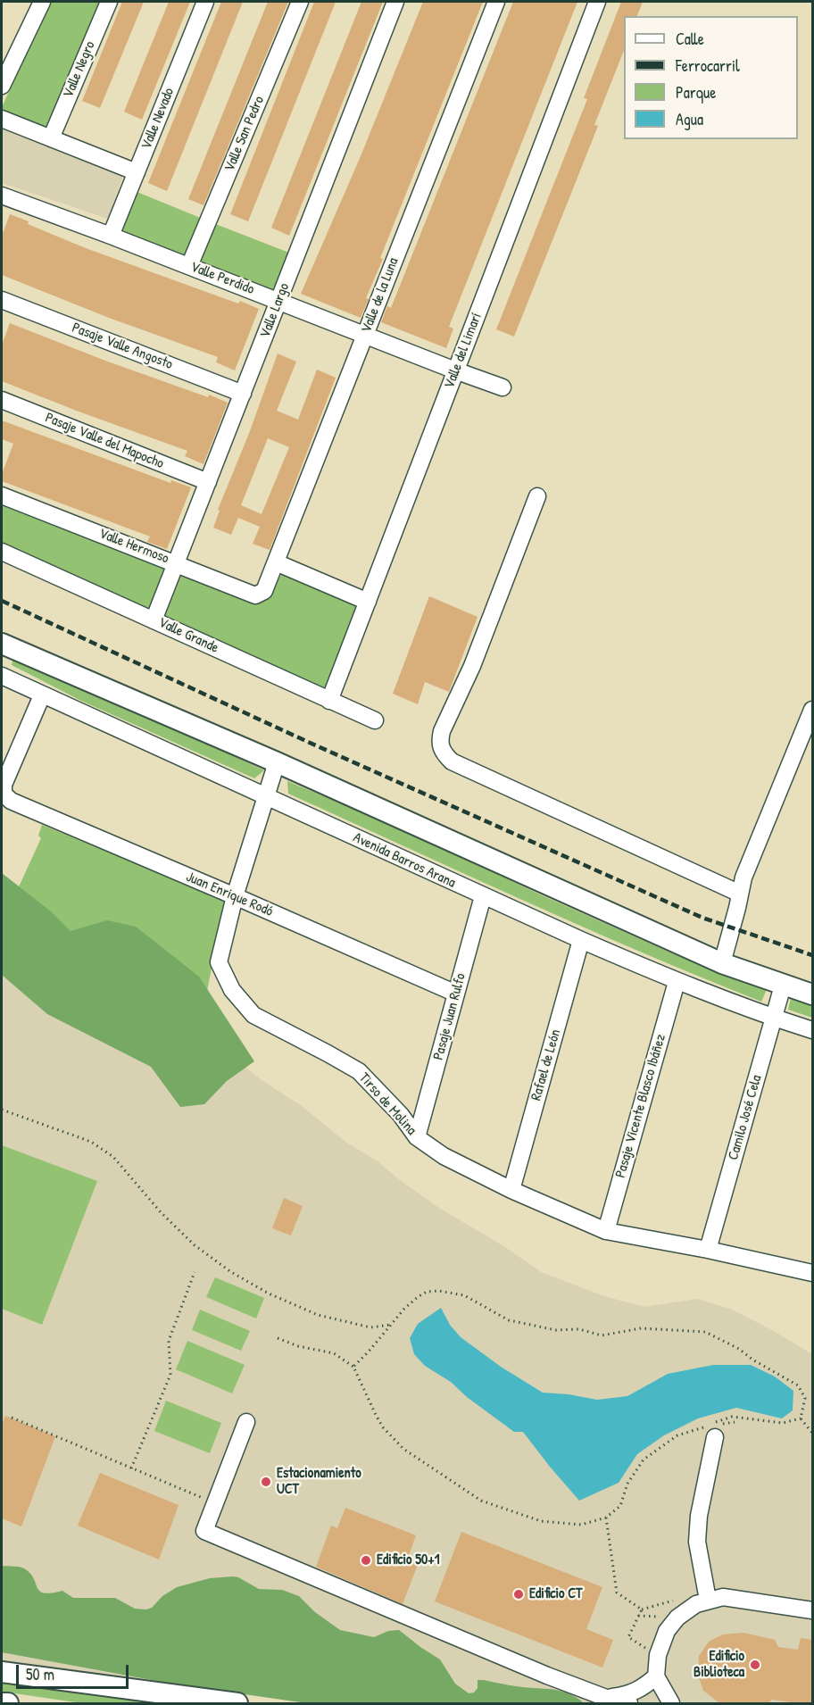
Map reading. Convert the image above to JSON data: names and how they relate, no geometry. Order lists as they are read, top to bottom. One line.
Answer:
{"streets":{"street":["Valle Negro","Valle Nevado","Valle San Pedro","Valle Perdido","Valle de la Luna","Valle Largo","Pasaje Valle Angosto","Valle del Limarí","Pasaje Valle del Mapocho","Valle Hermoso","Valle Grande","Avenida Barros Arana","Juan Enrique Rodó","Pasaje Juan Rulfo","Rafael de León","Tirso de Molina","Pasaje Vicente Blasco Ibáñez","Camilo José Cela"]},"crossings":[["Valle Nevado","Valle Perdido"],["Valle San Pedro","Valle Perdido"],["Valle Perdido","Valle de la Luna"],["Valle Perdido","Valle Largo"],["Valle Perdido","Valle del Limarí"],["Valle de la Luna","Valle Hermoso"],["Valle Largo","Pasaje Valle Angosto"],["Valle Largo","Pasaje Valle del Mapocho"],["Valle Largo","Valle Hermoso"],["Valle Largo","Valle Grande"],["Valle del Limarí","Valle Grande"],["Avenida Barros Arana","Juan Enrique Rodó"],["Avenida Barros Arana","Pasaje Juan Rulfo"],["Avenida Barros Arana","Rafael de León"],["Avenida Barros Arana","Tirso de Molina"],["Avenida Barros Arana","Pasaje Vicente Blasco Ibáñez"],["Avenida Barros Arana","Camilo José Cela"],["Juan Enrique Rodó","Pasaje Juan Rulfo"],["Juan Enrique Rodó","Tirso de Molina"],["Pasaje Juan Rulfo","Tirso de Molina"],["Rafael de León","Tirso de Molina"],["Tirso de Molina","Pasaje Vicente Blasco Ibáñez"],["Tirso de Molina","Camilo José Cela"]],"places":["Estacionamiento UCT","Edificio 50+1","Edificio CT","Edificio Biblioteca"],"legend":["Calle","Ferrocarril","Parque","Agua"],"scale_bar":"50 m"}
